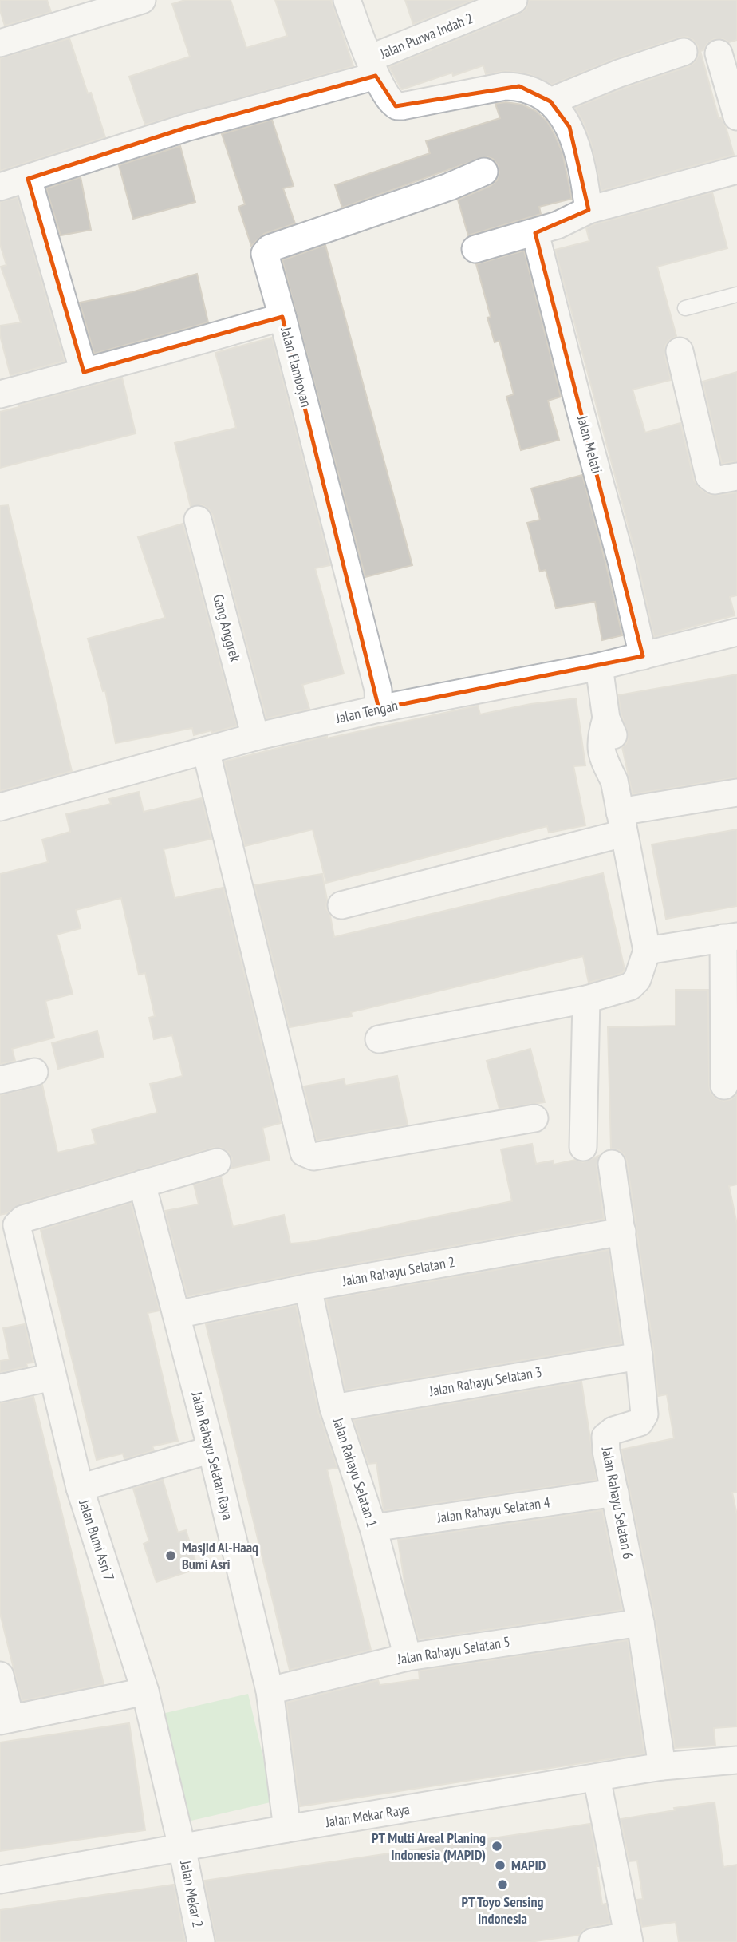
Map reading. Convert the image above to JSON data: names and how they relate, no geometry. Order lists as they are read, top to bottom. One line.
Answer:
{"streets":{"street":["Jalan Purwa Indah 2","Jalan Flamboyan","Jalan Melati","Gang Anggrek","Jalan Tengah","Jalan Rahayu Selatan 2","Jalan Rahayu Selatan 3","Jalan Rahayu Selatan Raya","Jalan Rahayu Selatan 1","Jalan Rahayu Selatan 6","Jalan Rahayu Selatan 4","Jalan Bumi Asri 7","Jalan Rahayu Selatan 5","Jalan Mekar Raya","Jalan Mekar 2"]},"crossings":[["Jalan Flamboyan","Jalan Tengah"],["Jalan Melati","Jalan Tengah"],["Gang Anggrek","Jalan Tengah"],["Jalan Rahayu Selatan 2","Jalan Rahayu Selatan Raya"],["Jalan Rahayu Selatan 2","Jalan Rahayu Selatan 1"],["Jalan Rahayu Selatan 2","Jalan Rahayu Selatan 6"],["Jalan Rahayu Selatan 3","Jalan Rahayu Selatan 1"],["Jalan Rahayu Selatan 3","Jalan Rahayu Selatan 6"],["Jalan Rahayu Selatan Raya","Jalan Bumi Asri 7"],["Jalan Rahayu Selatan Raya","Jalan Rahayu Selatan 5"],["Jalan Rahayu Selatan Raya","Jalan Mekar Raya"],["Jalan Rahayu Selatan 1","Jalan Rahayu Selatan 4"],["Jalan Rahayu Selatan 1","Jalan Rahayu Selatan 5"],["Jalan Rahayu Selatan 6","Jalan Rahayu Selatan 4"],["Jalan Rahayu Selatan 6","Jalan Rahayu Selatan 5"],["Jalan Rahayu Selatan 6","Jalan Mekar Raya"],["Jalan Bumi Asri 7","Jalan Mekar Raya"],["Jalan Bumi Asri 7","Jalan Mekar 2"],["Jalan Mekar Raya","Jalan Mekar 2"]],"places":["Masjid Al-Haaq Bumi Asri","PT Multi Areal Planing Indonesia (MAPID)","MAPID","PT Toyo Sensing Indonesia"]}
